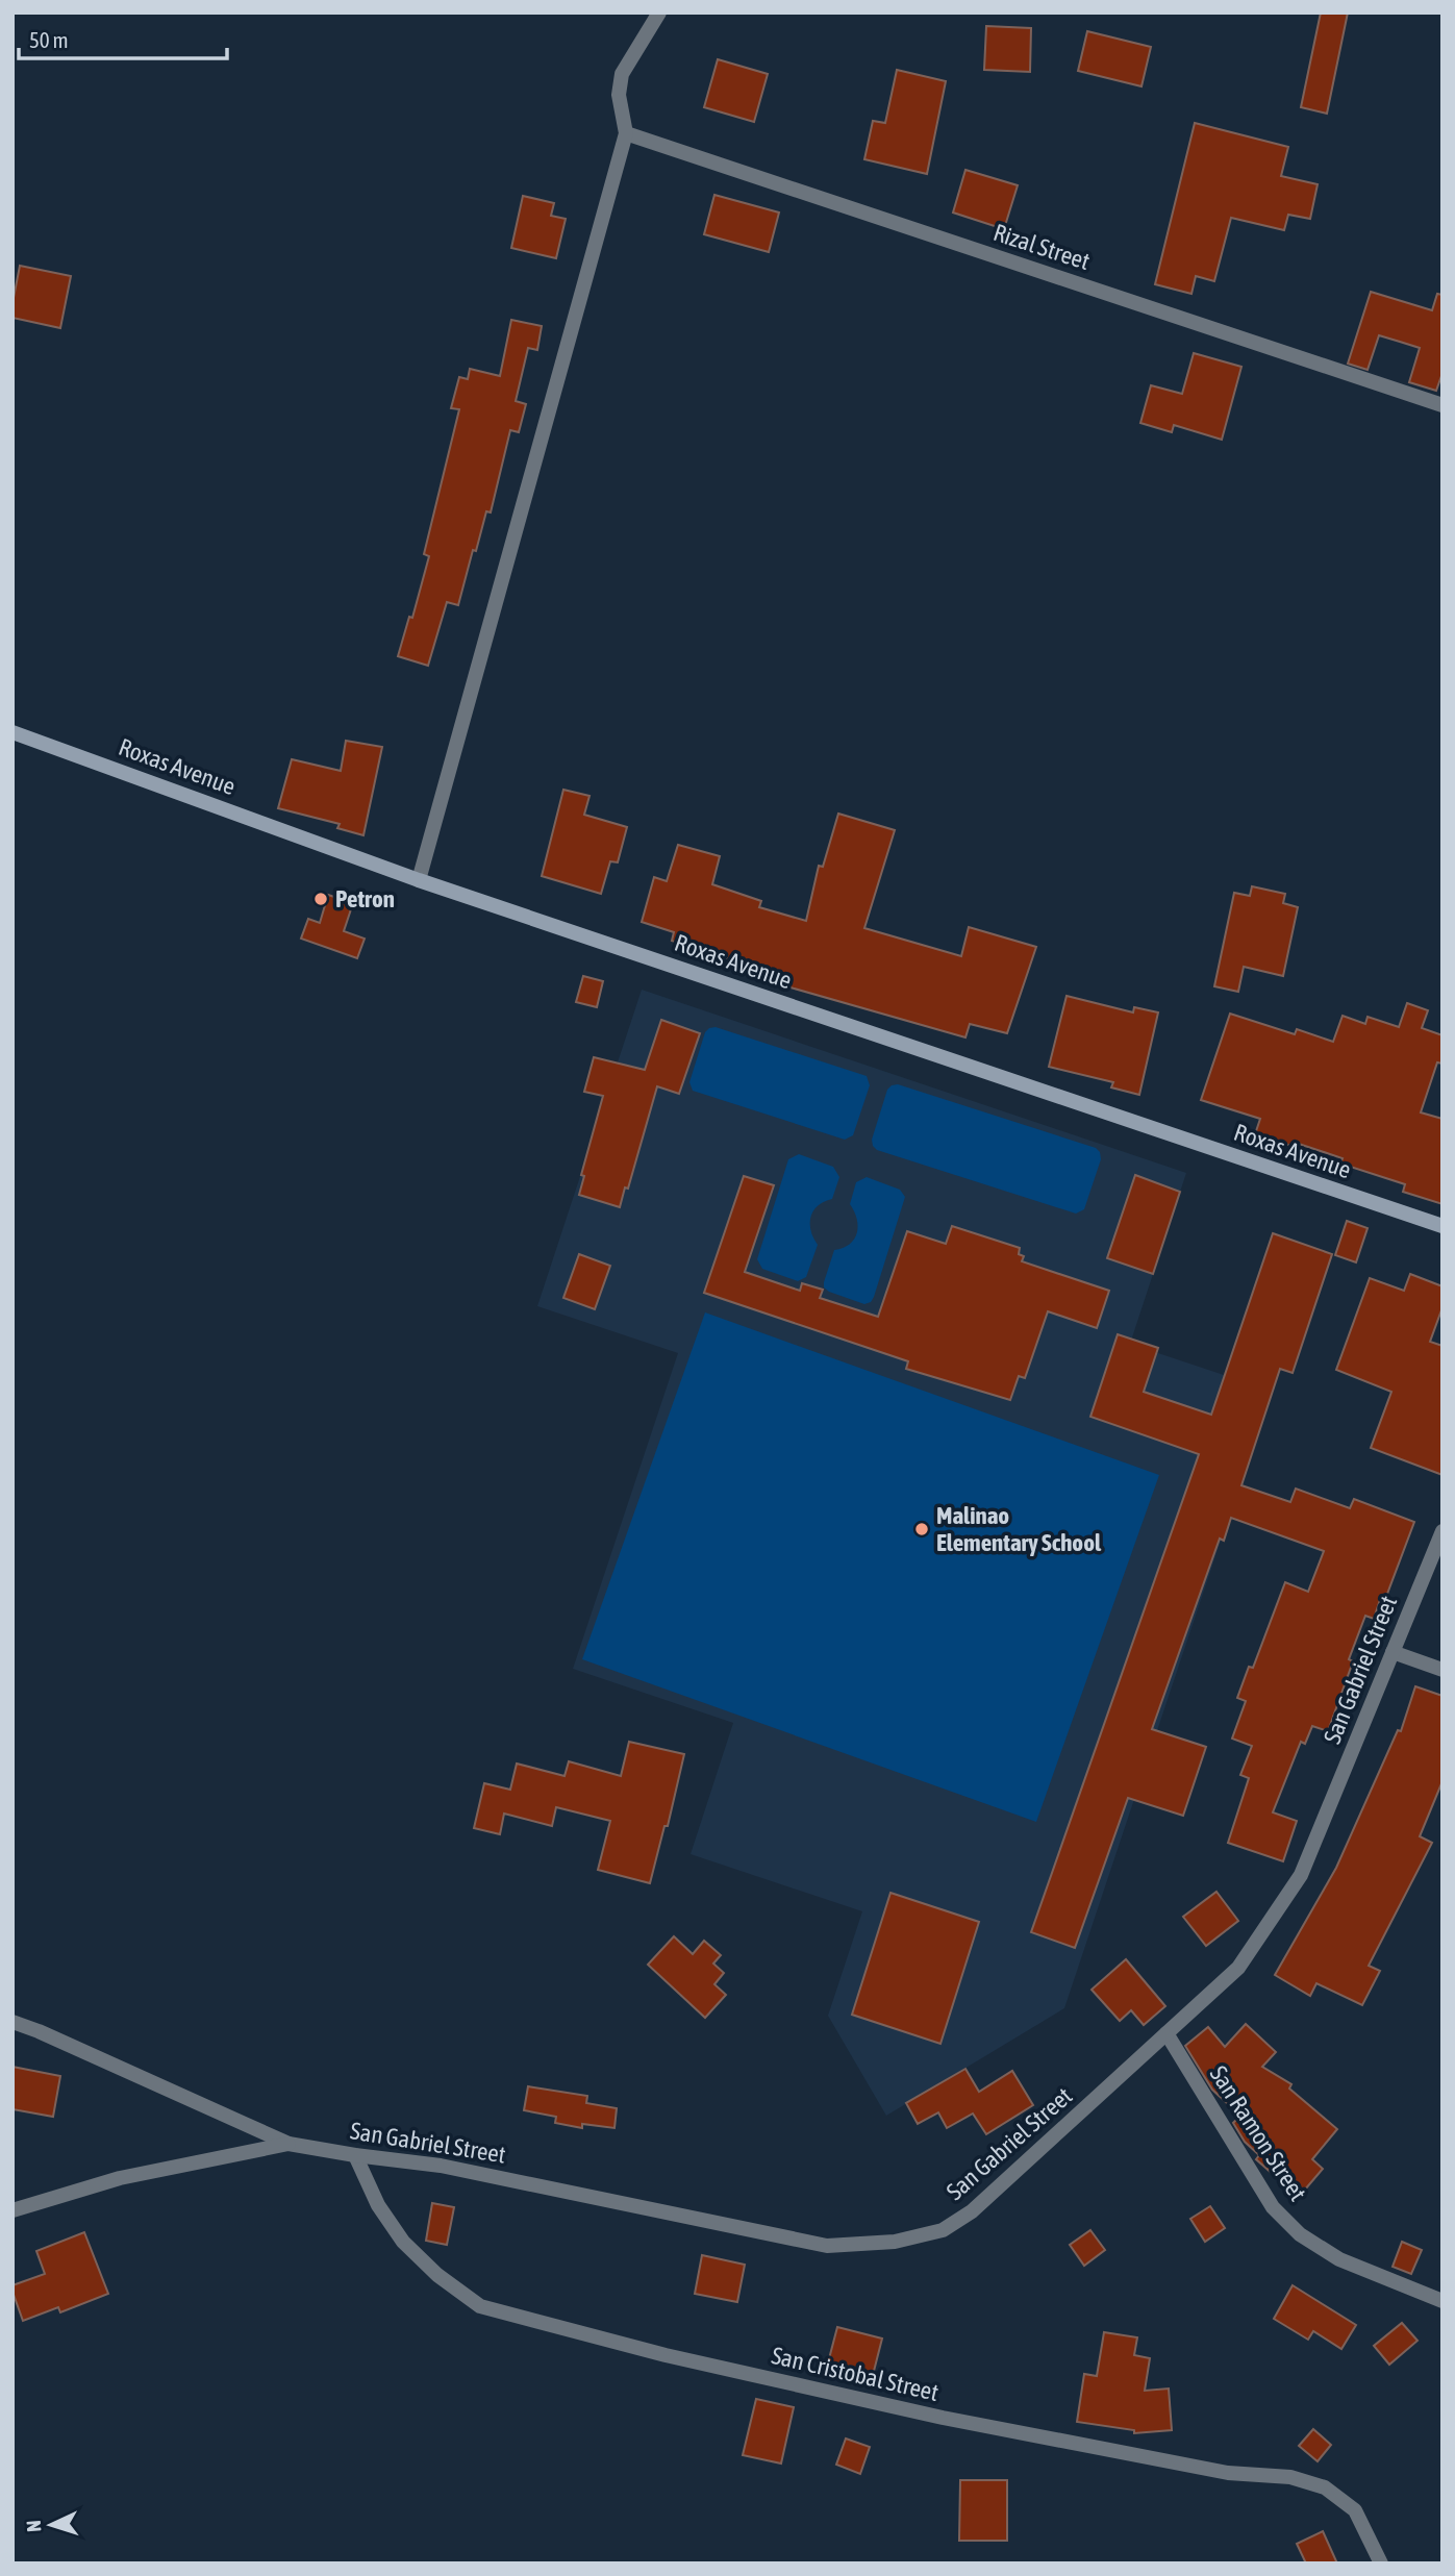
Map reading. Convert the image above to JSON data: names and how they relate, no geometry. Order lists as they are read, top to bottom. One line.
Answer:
{"streets":{"main road":["Roxas Avenue"],"street":["Rizal Street","San Gabriel Street","San Ramon Street","San Cristobal Street"]},"crossings":[["San Gabriel Street","San Ramon Street"],["San Gabriel Street","San Cristobal Street"]],"places":["Petron","Malinao Elementary School"],"scale_bar":"50 m","north":"left"}
